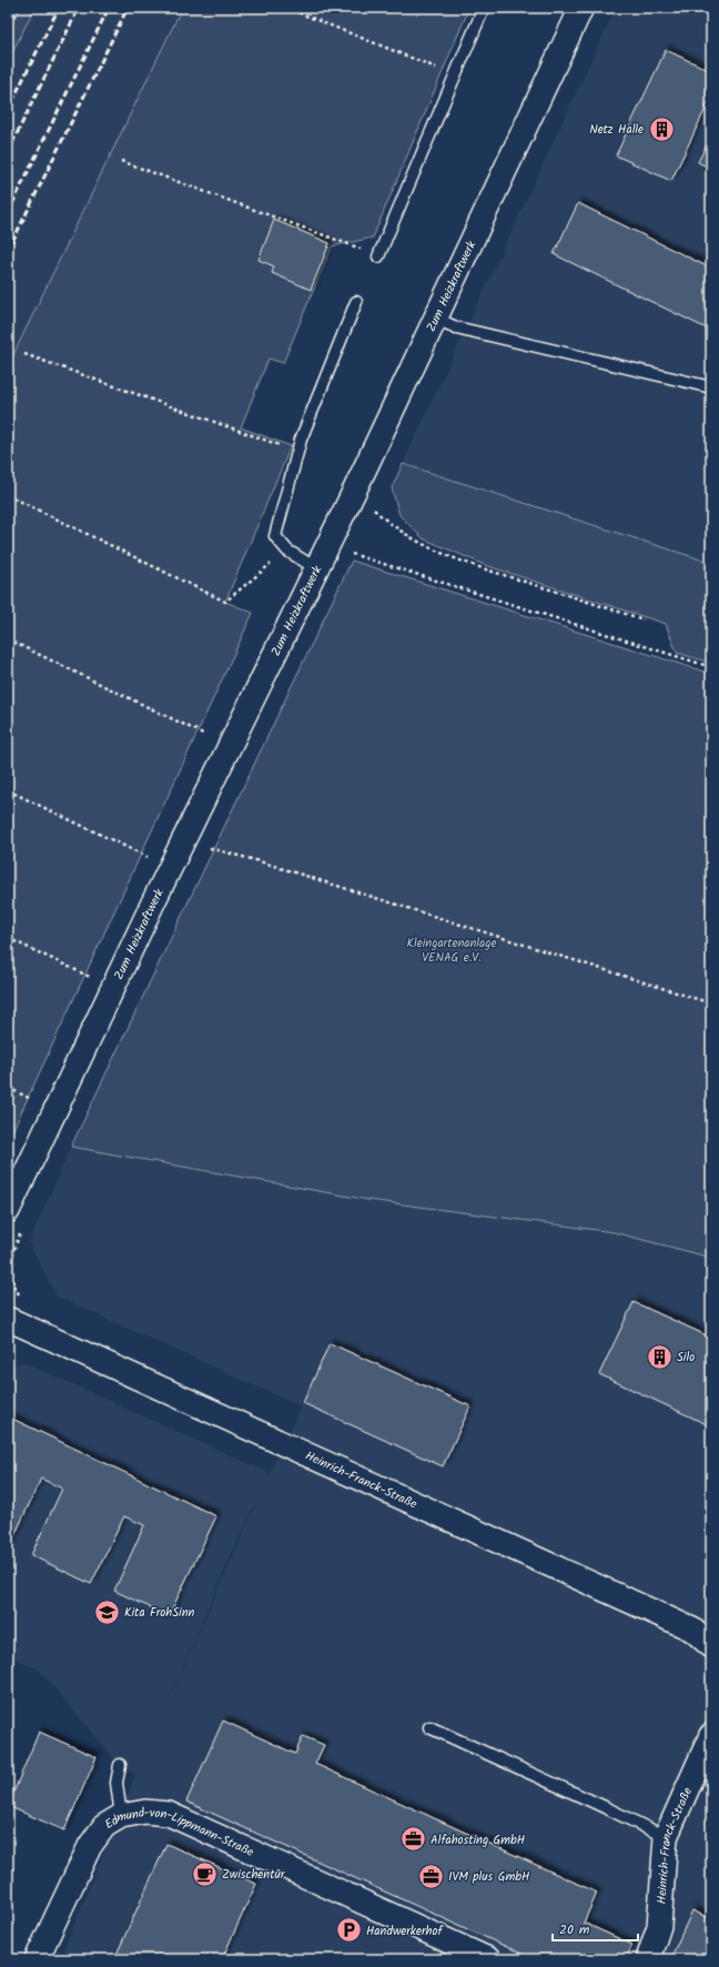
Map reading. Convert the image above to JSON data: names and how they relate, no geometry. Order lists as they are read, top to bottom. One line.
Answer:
{"streets":{"street":["Zum Heizkraftwerk","Heinrich-Franck-Straße","Edmund-von-Lippmann-Straße"]},"parks":["Kleingartenanlage VENAG e.V."],"places":{"building":["Netz Halle","Silo"],"school or university":["Kita FrohSinn"],"office":["Alfahosting GmbH","IVM plus GmbH"],"cafe":["Zwischentür"],"parking":["Handwerkerhof"]},"scale_bar":"20 m"}
